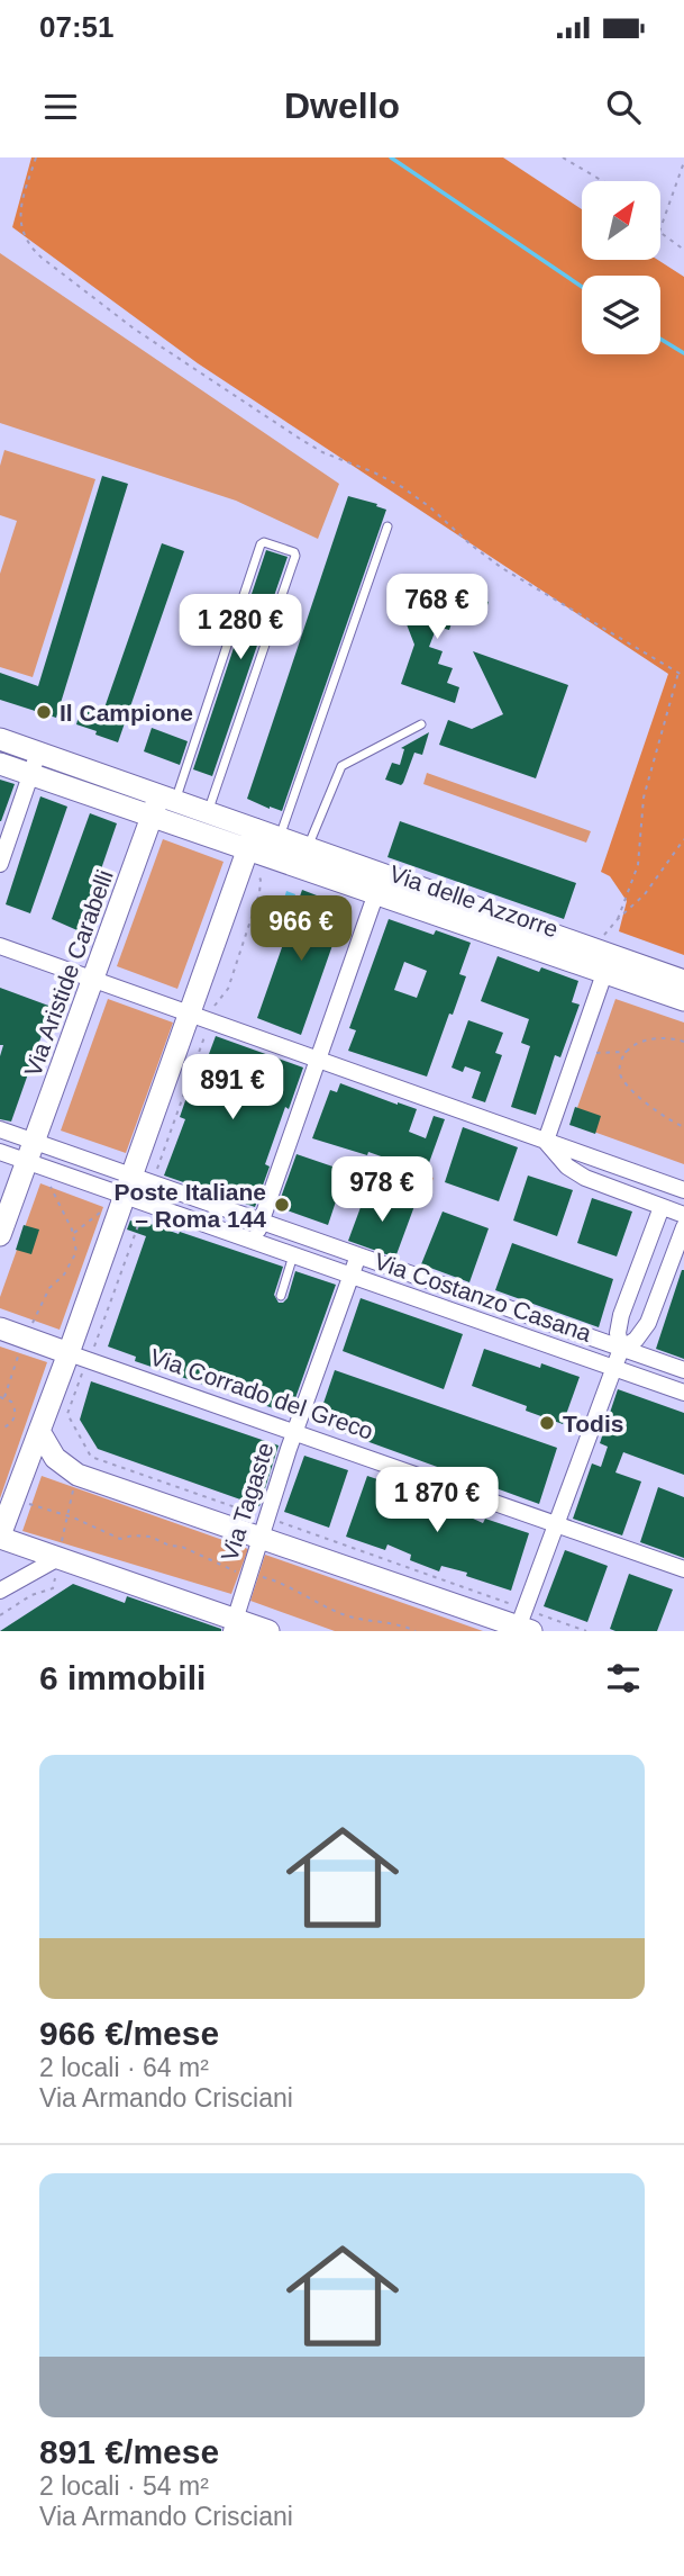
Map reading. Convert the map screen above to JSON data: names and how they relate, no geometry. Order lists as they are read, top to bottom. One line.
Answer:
{"streets":{"street":["Via delle Azzorre","Via Aristide Carabelli","Via Costanzo Casana","Via Corrado del Greco","Via Tagaste"]},"crossings":[["Via delle Azzorre","Via Aristide Carabelli"],["Via Aristide Carabelli","Via Costanzo Casana"],["Via Costanzo Casana","Via Tagaste"],["Via Corrado del Greco","Via Tagaste"]],"places":["Il Campione","Poste Italiane – Roma 144","Todis"],"north":"top right","page":{"status":"07:51","header":"Dwello","price":["768 €","1 280 €","966 €","891 €","978 €","1 870 €"],"heading":"6 immobili","list":[{"name":"966 €/mese","note":"2 locali · 64 m² · Via Armando Crisciani"},{"name":"891 €/mese","note":"2 locali · 54 m² · Via Armando Crisciani"}]}}
